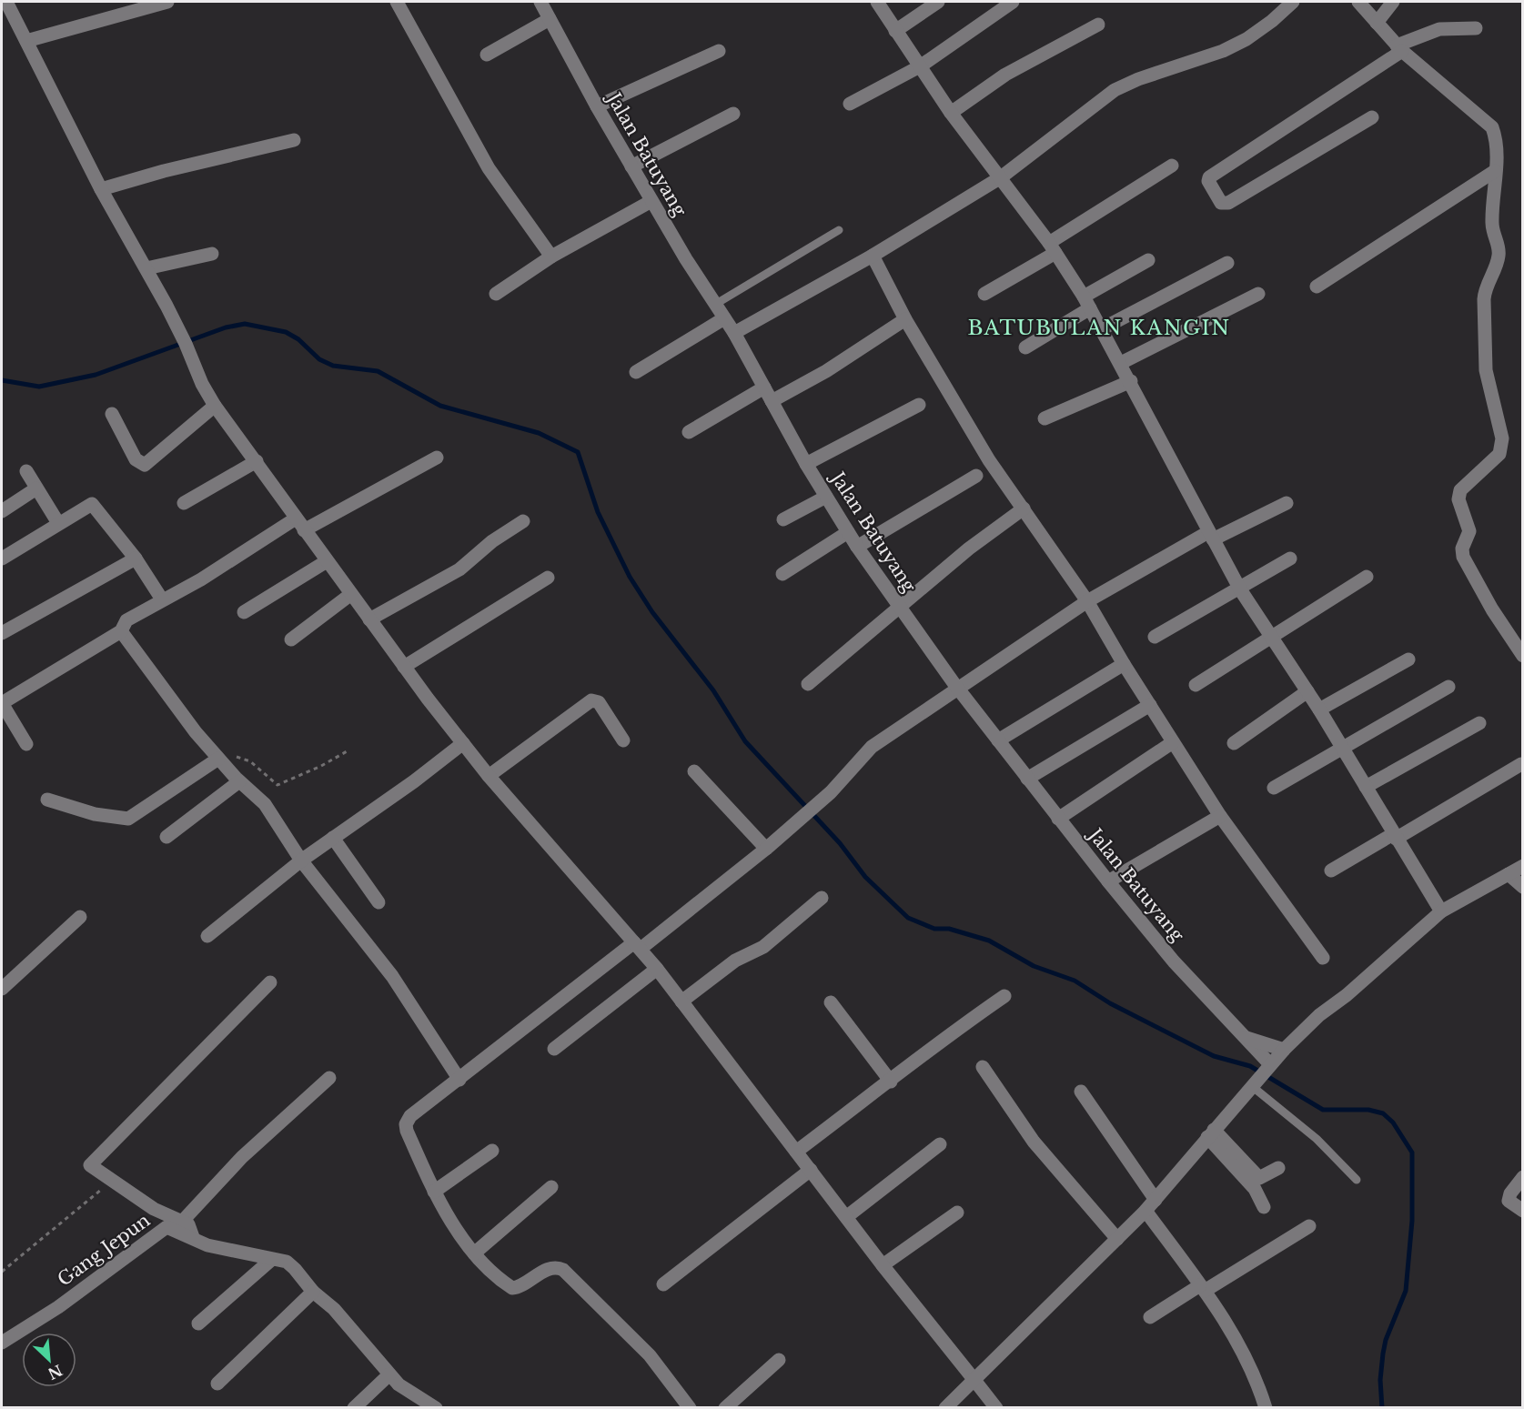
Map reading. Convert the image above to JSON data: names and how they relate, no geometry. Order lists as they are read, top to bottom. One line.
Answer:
{"streets":{"street":["Jalan Batuyang","Gang Jepun"]},"districts":["BATUBULAN KANGIN"],"north":"bottom right"}
